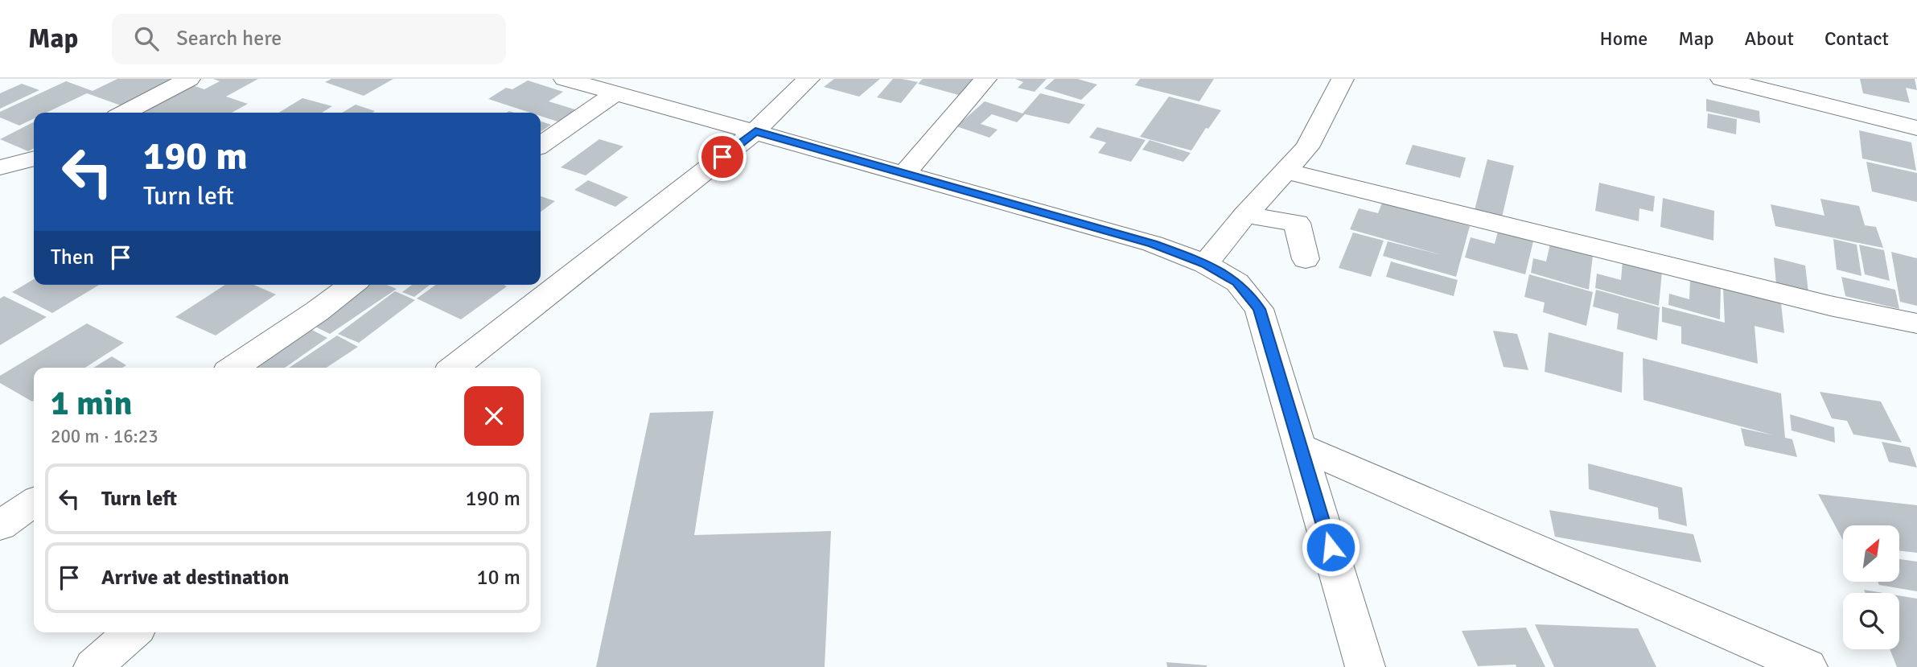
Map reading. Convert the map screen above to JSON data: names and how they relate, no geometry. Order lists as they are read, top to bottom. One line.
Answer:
{"north":"top right","page":{"header":"Map","search":"Search here","nav":["Home","Map","About","Contact"],"turn":["190 m","Turn left"],"then":"Then","heading":["1 min","200 m · 16:23"],"list":[{"name":"Turn left","value":"190 m"},{"name":"Arrive at destination","value":"10 m"}]}}
